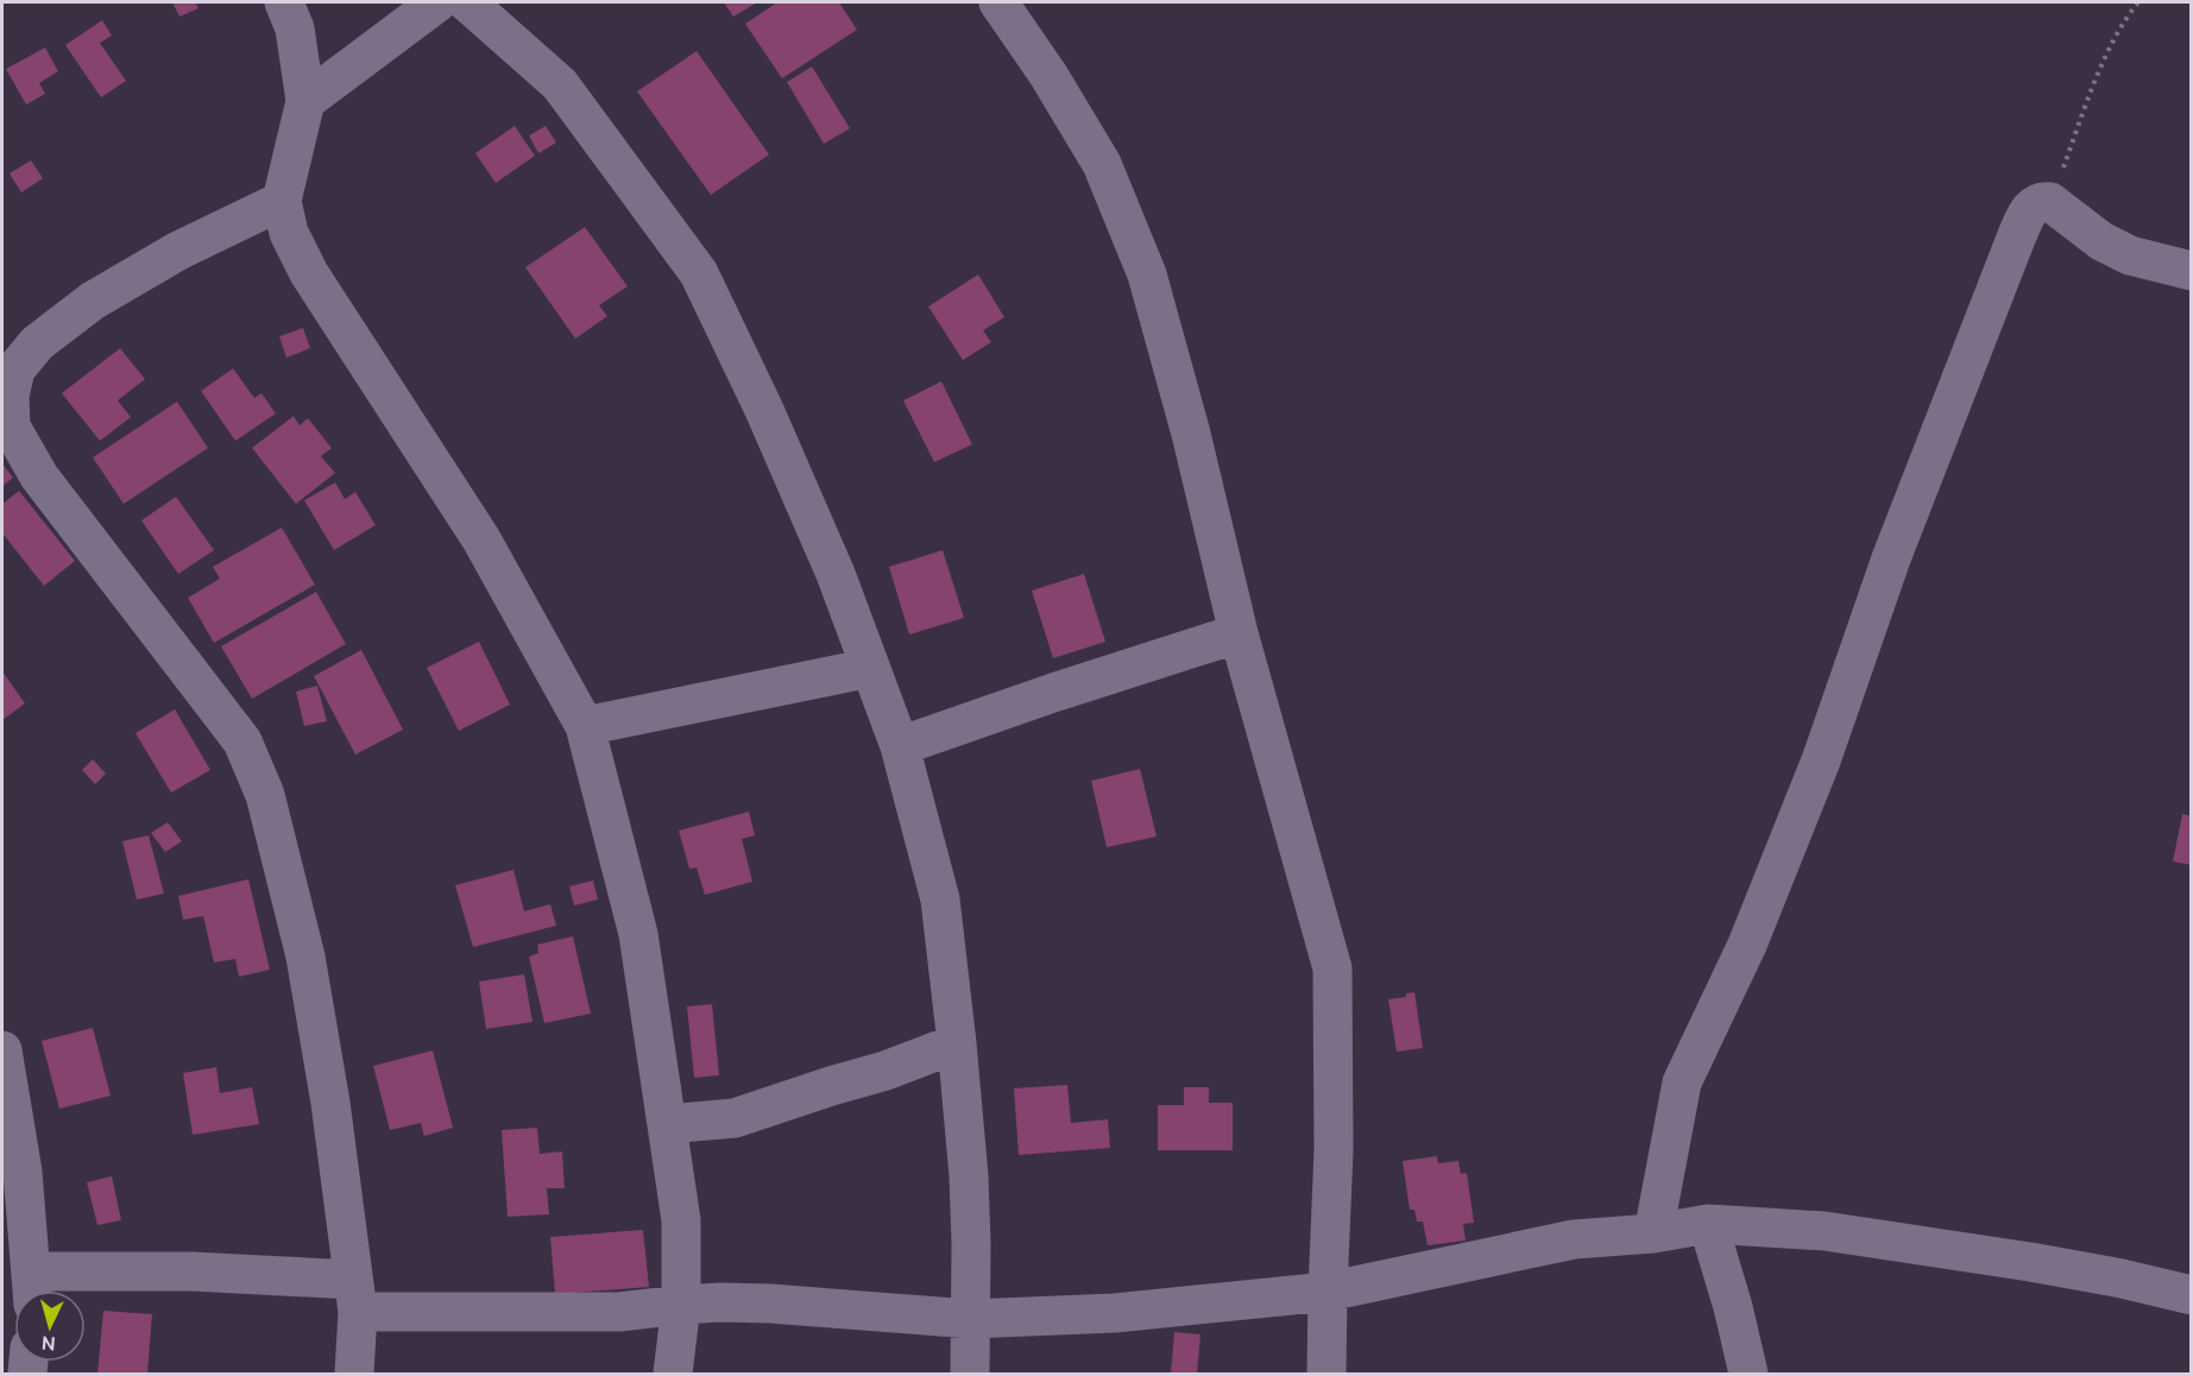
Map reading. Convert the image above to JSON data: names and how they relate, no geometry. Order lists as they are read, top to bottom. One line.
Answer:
{"north":"bottom"}
